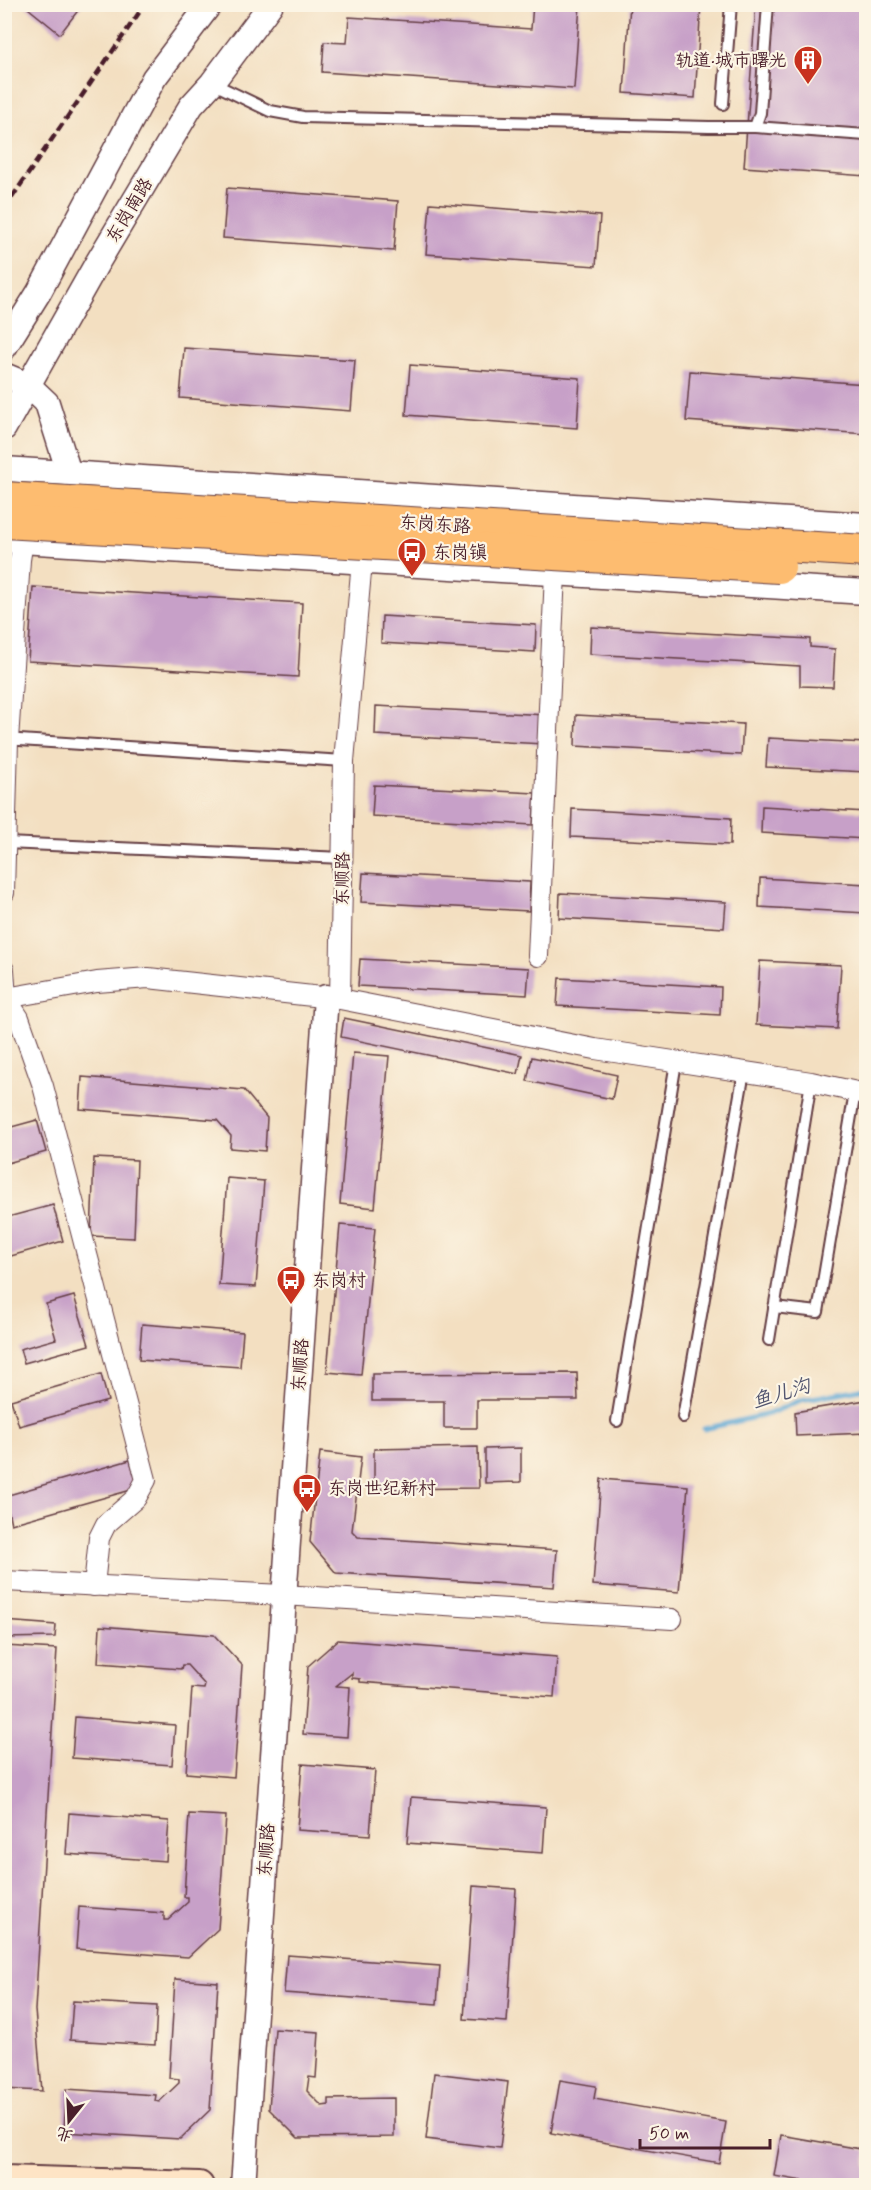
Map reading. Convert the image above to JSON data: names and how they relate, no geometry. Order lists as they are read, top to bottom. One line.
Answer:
{"streets":{"main road":["东岗东路"],"street":["东岗南路","东顺路"]},"water":["鱼儿沟"],"places":{"building":["轨道·城市曙光"],"bus stop":["东岗镇","东岗村","东岗世纪新村"]},"scale_bar":"50 m","north":"bottom"}
